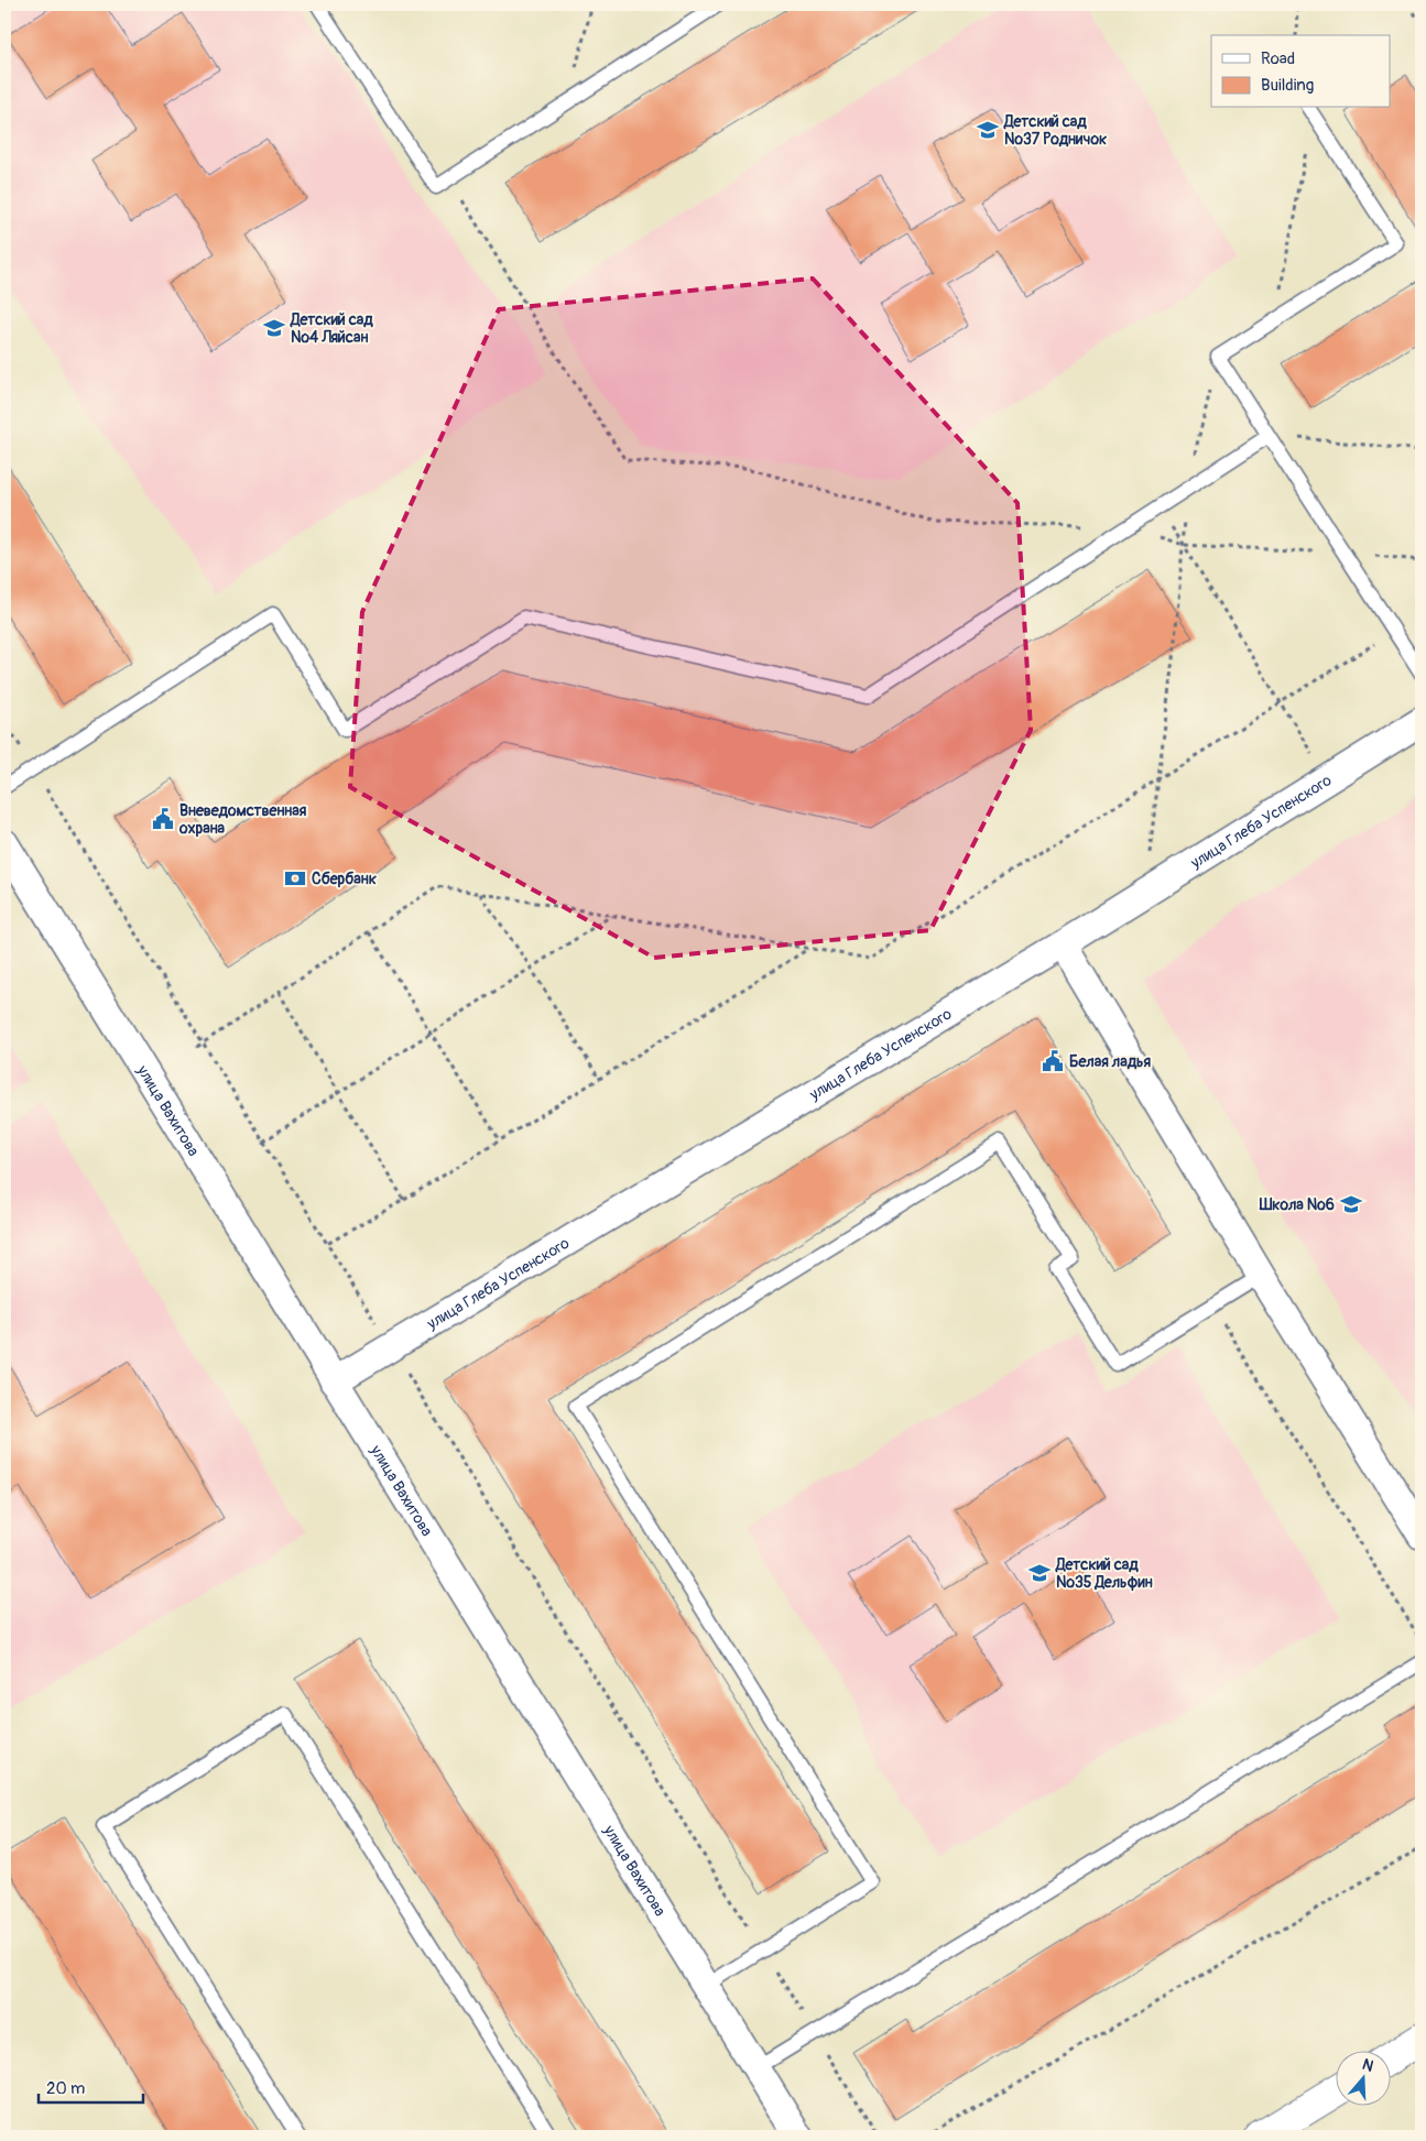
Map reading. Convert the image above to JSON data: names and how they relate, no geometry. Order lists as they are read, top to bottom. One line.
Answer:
{"streets":{"street":["улица Глеба Успенского","улица Вахитова"]},"crossings":[["улица Глеба Успенского","улица Вахитова"]],"places":{"school or university":["Детский сад №37 Родничок","Детский сад №4 Ляйсан","Школа №6","Детский сад №35 Дельфин"],"public building":["Вневедомственная охрана","Белая ладья"],"bank":["Сбербанк"]},"legend":["Road","Building"],"scale_bar":"20 m","north":"top"}
